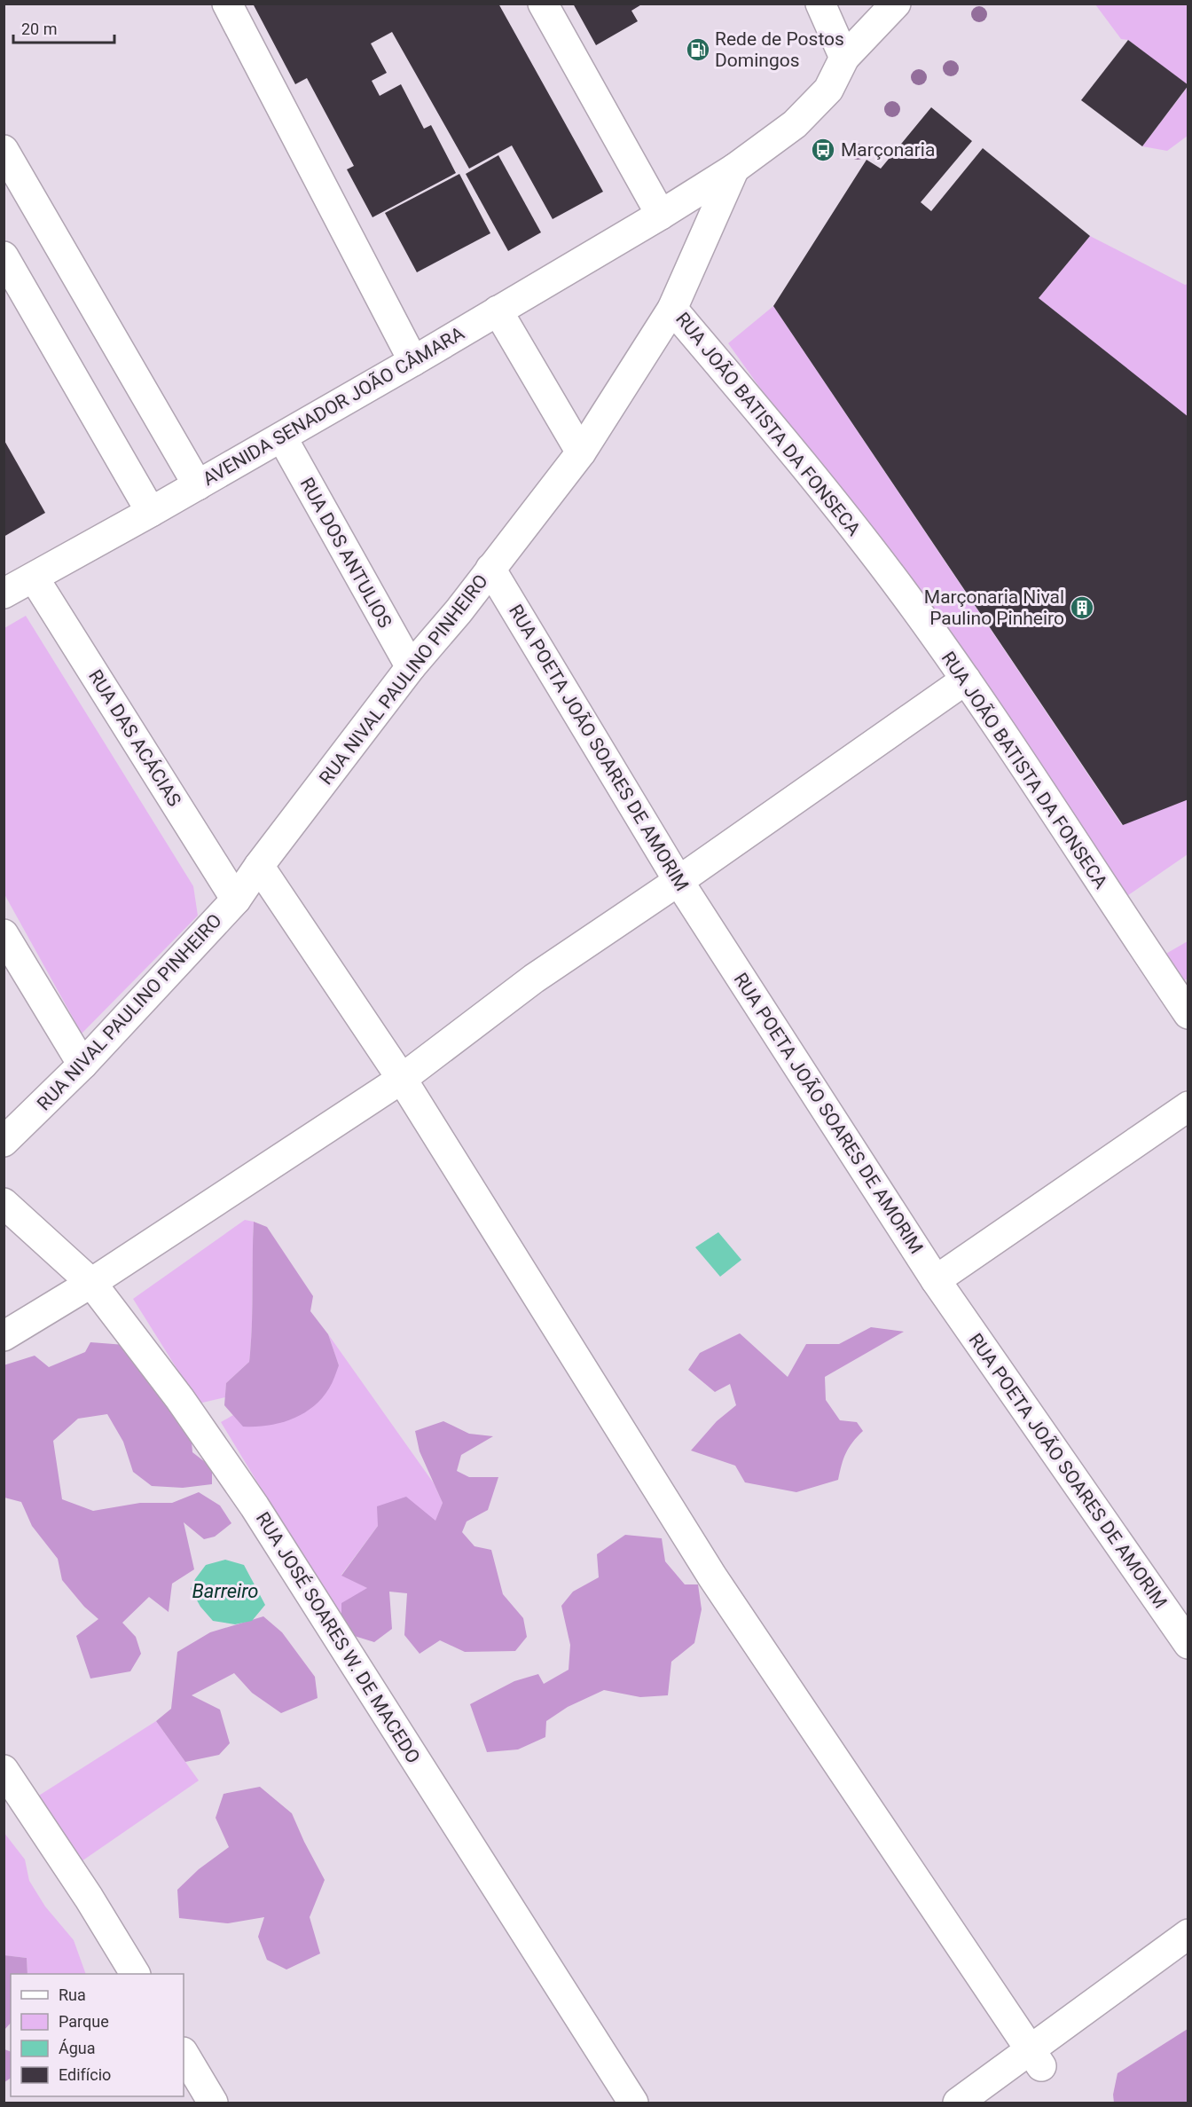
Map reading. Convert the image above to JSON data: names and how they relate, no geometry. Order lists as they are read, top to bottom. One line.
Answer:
{"streets":{"street":["AVENIDA SENADOR JOÃO CÂMARA","RUA JOÃO BATISTA DA FONSECA","RUA DOS ANTULIOS","RUA NIVAL PAULINO PINHEIRO","RUA DAS ACÁCIAS","RUA POETA JOÃO SOARES DE AMORIM","RUA JOSÉ SOARES W. DE MACEDO"]},"crossings":[["AVENIDA SENADOR JOÃO CÂMARA","RUA DOS ANTULIOS"],["AVENIDA SENADOR JOÃO CÂMARA","RUA NIVAL PAULINO PINHEIRO"],["AVENIDA SENADOR JOÃO CÂMARA","RUA DAS ACÁCIAS"],["RUA JOÃO BATISTA DA FONSECA","RUA NIVAL PAULINO PINHEIRO"],["RUA DOS ANTULIOS","RUA NIVAL PAULINO PINHEIRO"],["RUA NIVAL PAULINO PINHEIRO","RUA DAS ACÁCIAS"],["RUA NIVAL PAULINO PINHEIRO","RUA POETA JOÃO SOARES DE AMORIM"]],"water":["Barreiro"],"places":{"fuel station":["Rede de Postos Domingos"],"bus stop":["Marçonaria"],"building":["Marçonaria Nival Paulino Pinheiro"]},"legend":["Rua","Parque","Água","Edifício"],"scale_bar":"20 m"}
